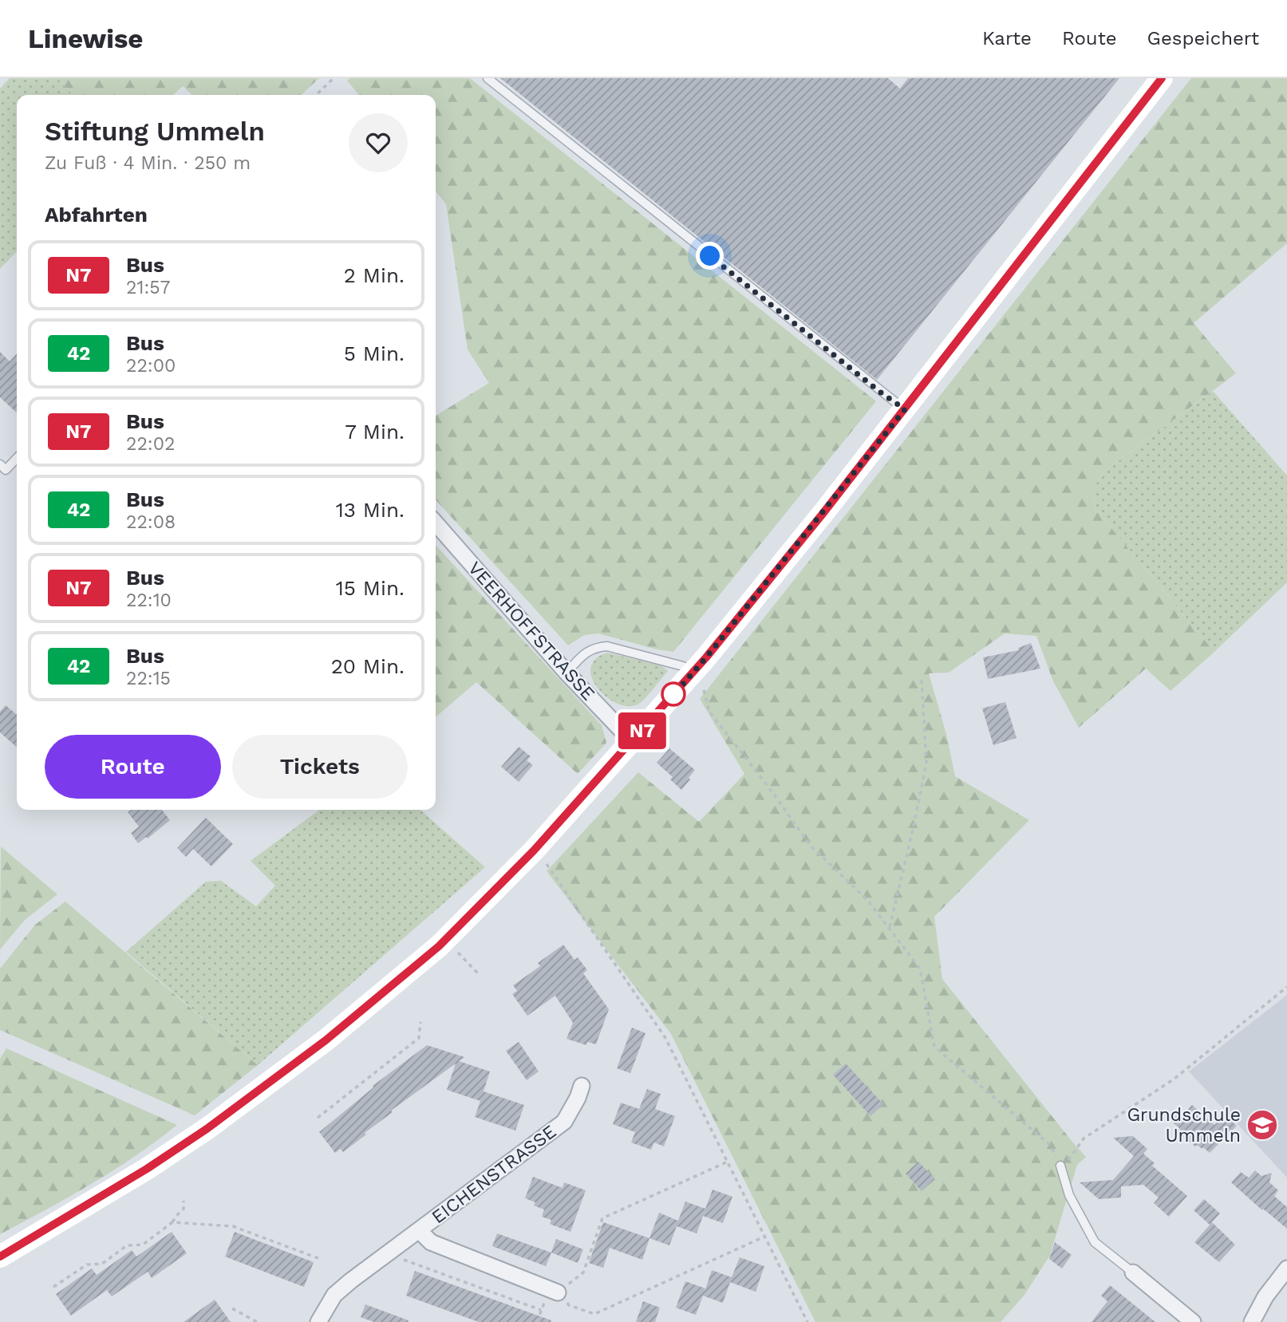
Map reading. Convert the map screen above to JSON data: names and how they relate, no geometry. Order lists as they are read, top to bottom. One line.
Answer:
{"streets":{"street":["VEERHOFFSTRASSE","EICHENSTRASSE"]},"places":{"school or university":["Grundschule Ummeln"]},"lines":["bus line N7"],"page":{"header":"Linewise","nav":["Karte","Route","Gespeichert"],"on_map":"N7","heading":[["Stiftung Ummeln","Zu Fuß · 4 Min. · 250 m"],"Abfahrten"],"list":[{"mark":"N7","name":"Bus","note":"21:57","value":"2 Min."},{"mark":"42","name":"Bus","note":"22:00","value":"5 Min."},{"mark":"N7","name":"Bus","note":"22:02","value":"7 Min."},{"mark":"42","name":"Bus","note":"22:08","value":"13 Min."},{"mark":"N7","name":"Bus","note":"22:10","value":"15 Min."},{"mark":"42","name":"Bus","note":"22:15","value":"20 Min."}],"buttons":["Route","Tickets"]}}
